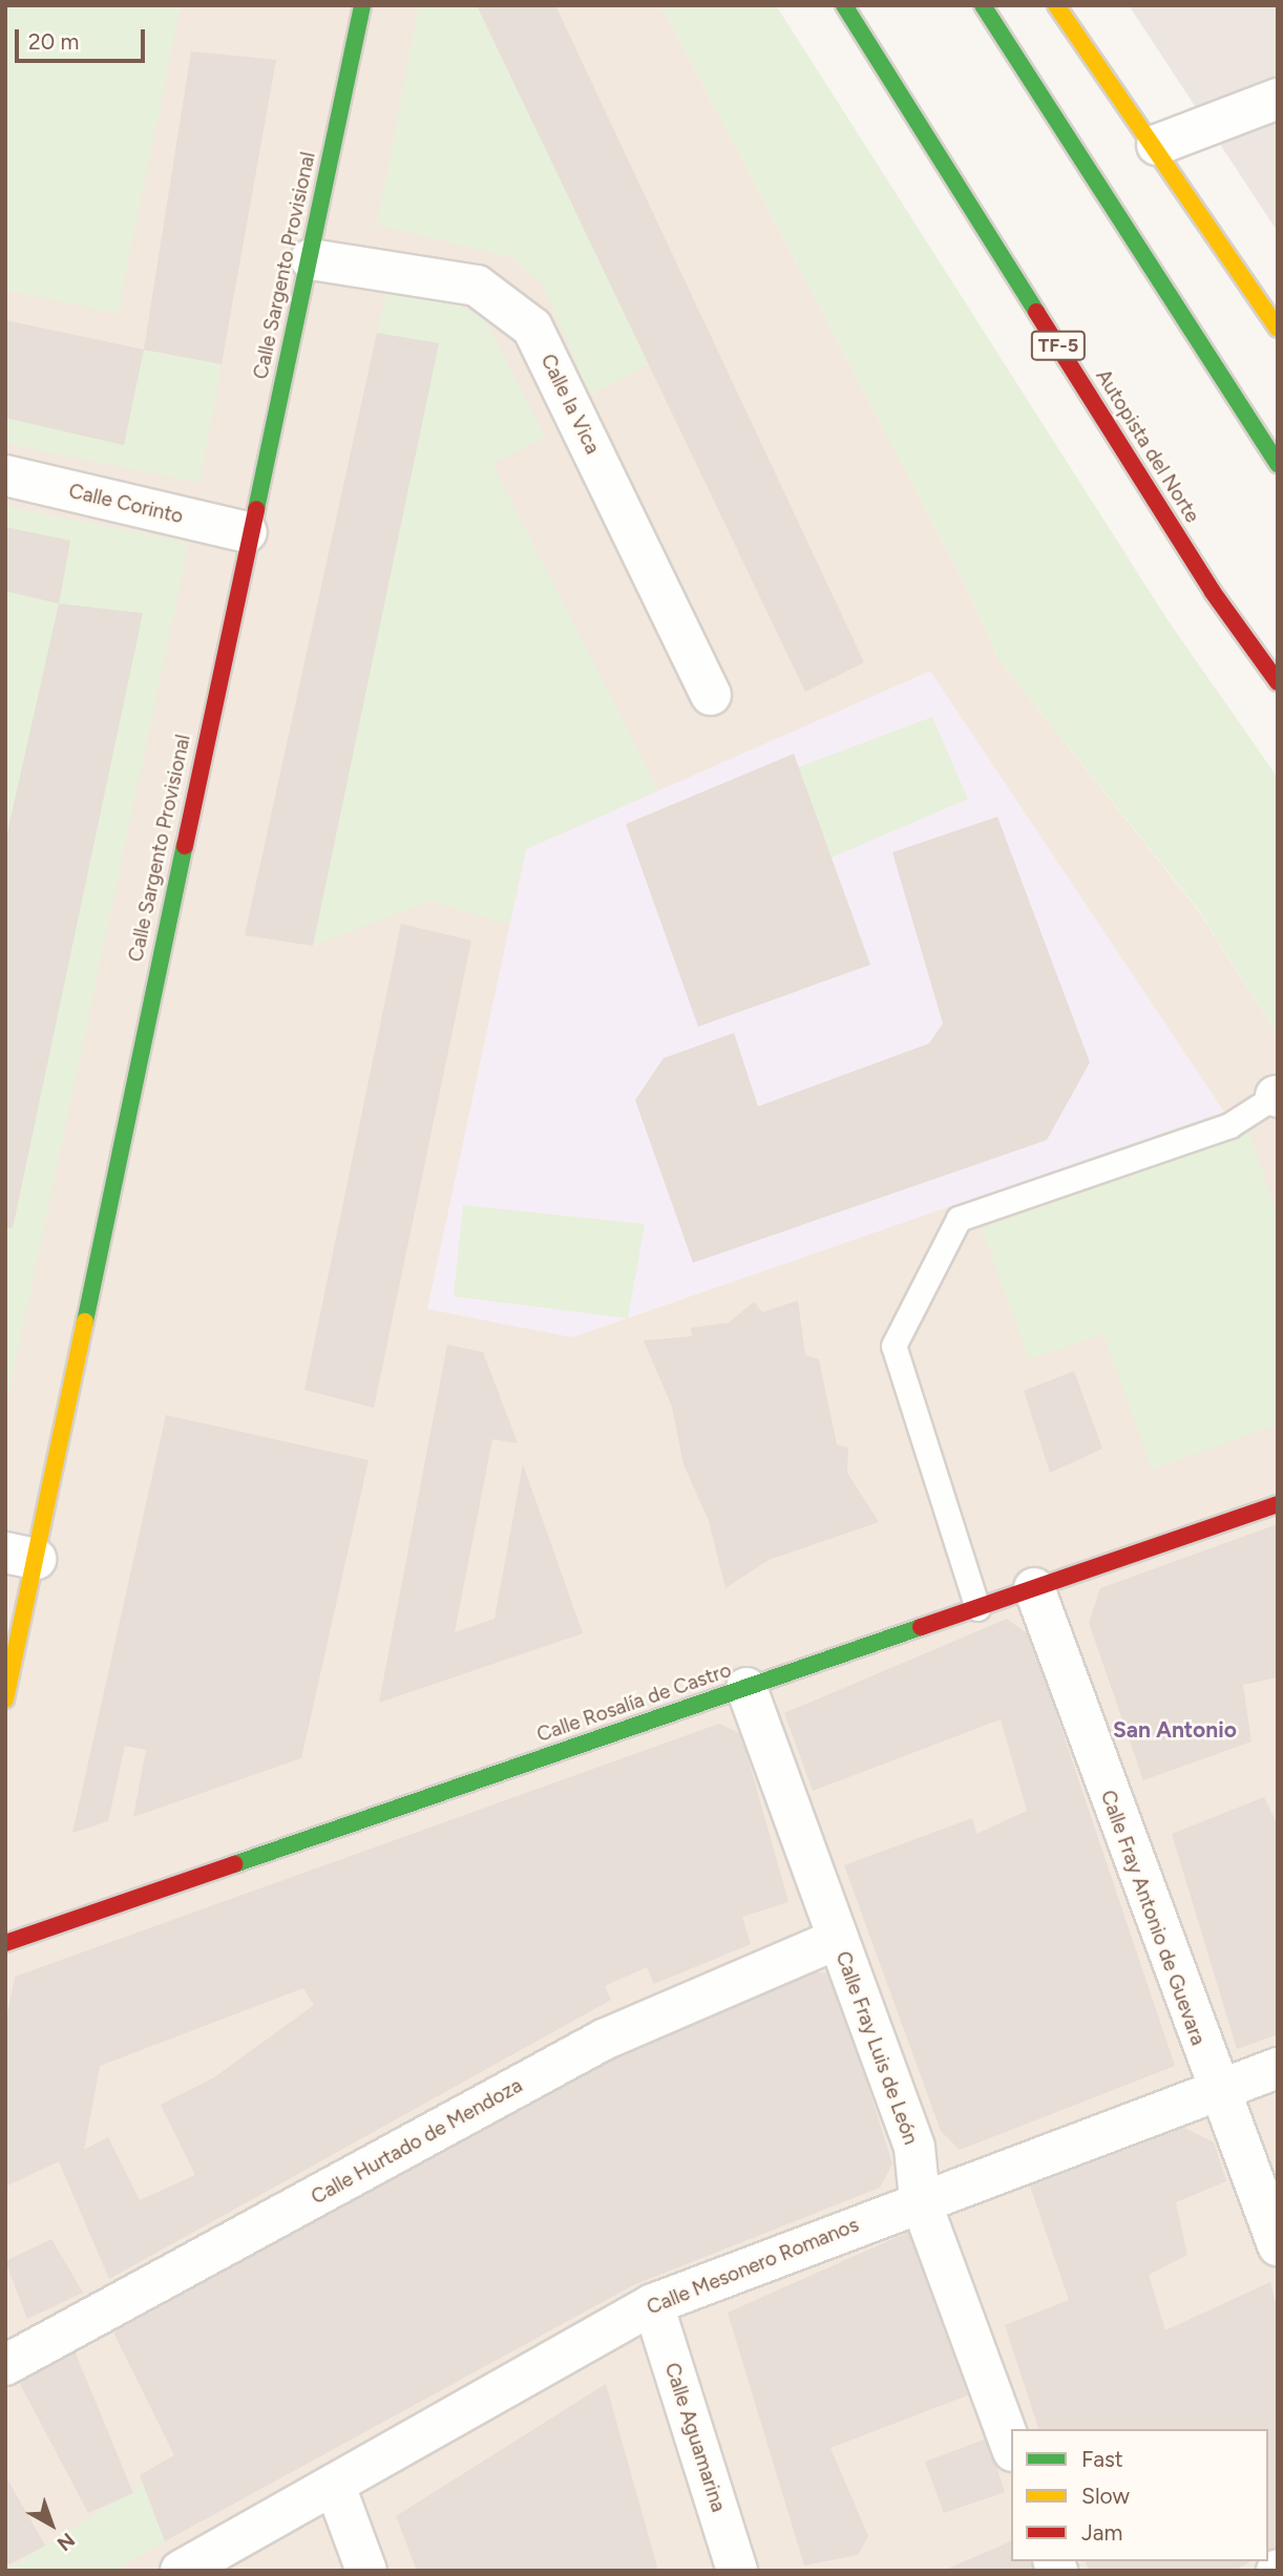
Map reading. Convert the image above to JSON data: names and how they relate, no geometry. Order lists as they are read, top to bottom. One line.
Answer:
{"streets":{"main road":["Calle Sargento Provisional","TF-5","Autopista del Norte","Calle Rosalía de Castro"],"street":["Calle la Vica","Calle Corinto","Calle Fray Antonio de Guevara","Calle Fray Luis de León","Calle Hurtado de Mendoza","Calle Mesonero Romanos","Calle Aguamarina"]},"crossings":[["Calle Sargento Provisional","Calle la Vica"],["Calle Sargento Provisional","Calle Corinto"],["Calle Rosalía de Castro","Calle Fray Antonio de Guevara"],["Calle Rosalía de Castro","Calle Fray Luis de León"],["Calle Fray Antonio de Guevara","Calle Mesonero Romanos"],["Calle Fray Luis de León","Calle Hurtado de Mendoza"],["Calle Fray Luis de León","Calle Mesonero Romanos"],["Calle Mesonero Romanos","Calle Aguamarina"]],"districts":["San Antonio"],"legend":["Fast","Slow","Jam"],"scale_bar":"20 m","north":"bottom right"}
